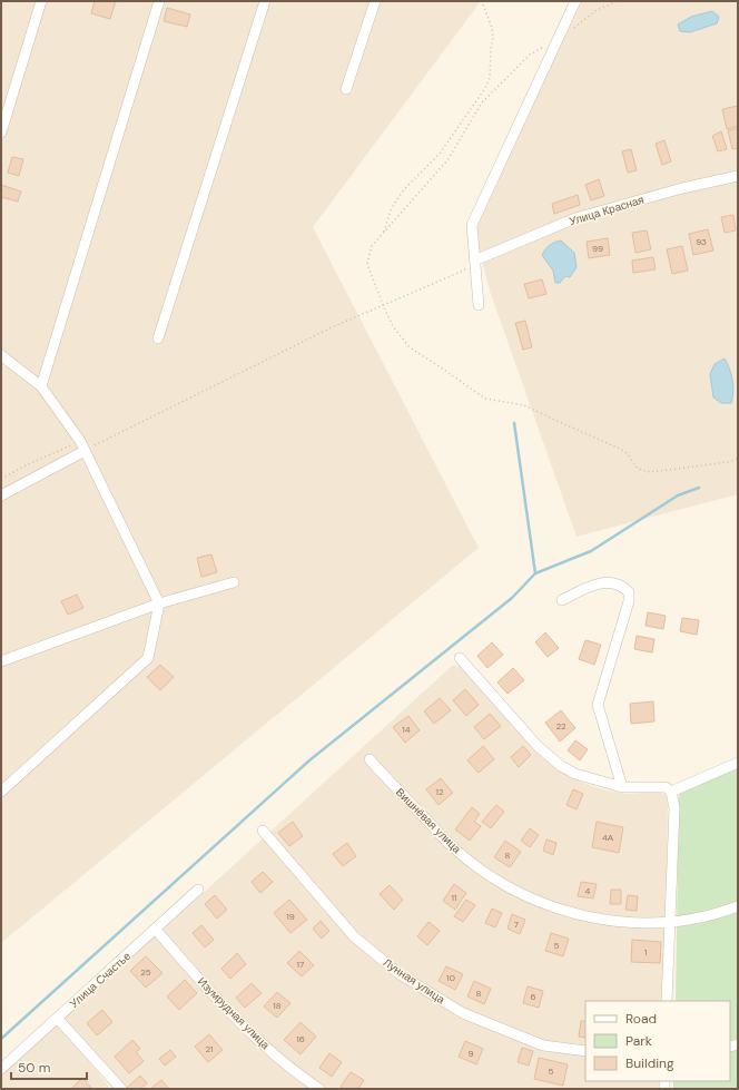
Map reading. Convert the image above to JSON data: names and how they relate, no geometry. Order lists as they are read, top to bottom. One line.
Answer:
{"streets":{"street":["Улица Красная","Вишнёвая улица","Улица Счастье","Лунная улица","Изумрудная улица"]},"crossings":[["Улица Счастье","Изумрудная улица"]],"house_numbers":["93","99","22","14","12","4А","8","4","11","19","7","5","1","17","25","10","8","6","18","16","21","9","5"],"legend":["Road","Park","Building"],"scale_bar":"50 m"}
